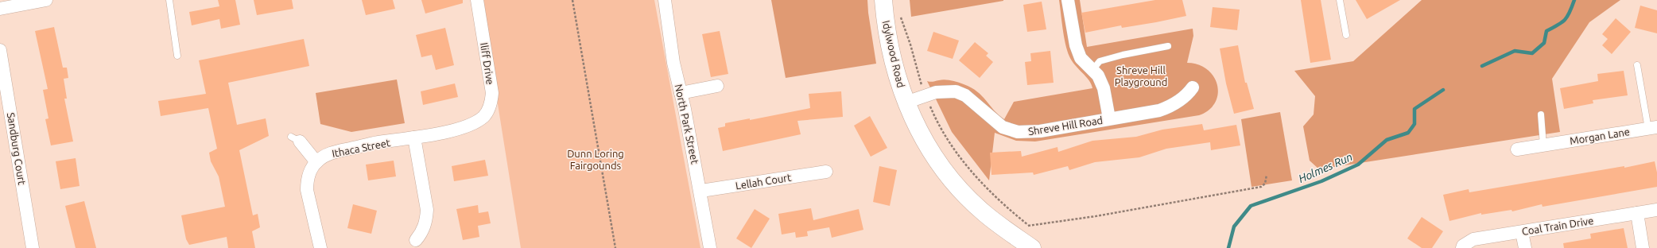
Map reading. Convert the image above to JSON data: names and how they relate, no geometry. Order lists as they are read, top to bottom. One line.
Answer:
{"streets":{"main road":["Idylwood Road"],"street":["Iliff Drive","North Park Street","Shreve Hill Road","Morgan Lane","Ithaca Street","Sandburg Court","Lellah Court","Coal Train Drive"]},"crossings":[["Idylwood Road","Shreve Hill Road"],["Iliff Drive","Ithaca Street"],["North Park Street","Lellah Court"]],"water":["Holmes Run"],"parks":["Shreve Hill Playground","Dunn Loring Fairgounds"]}
